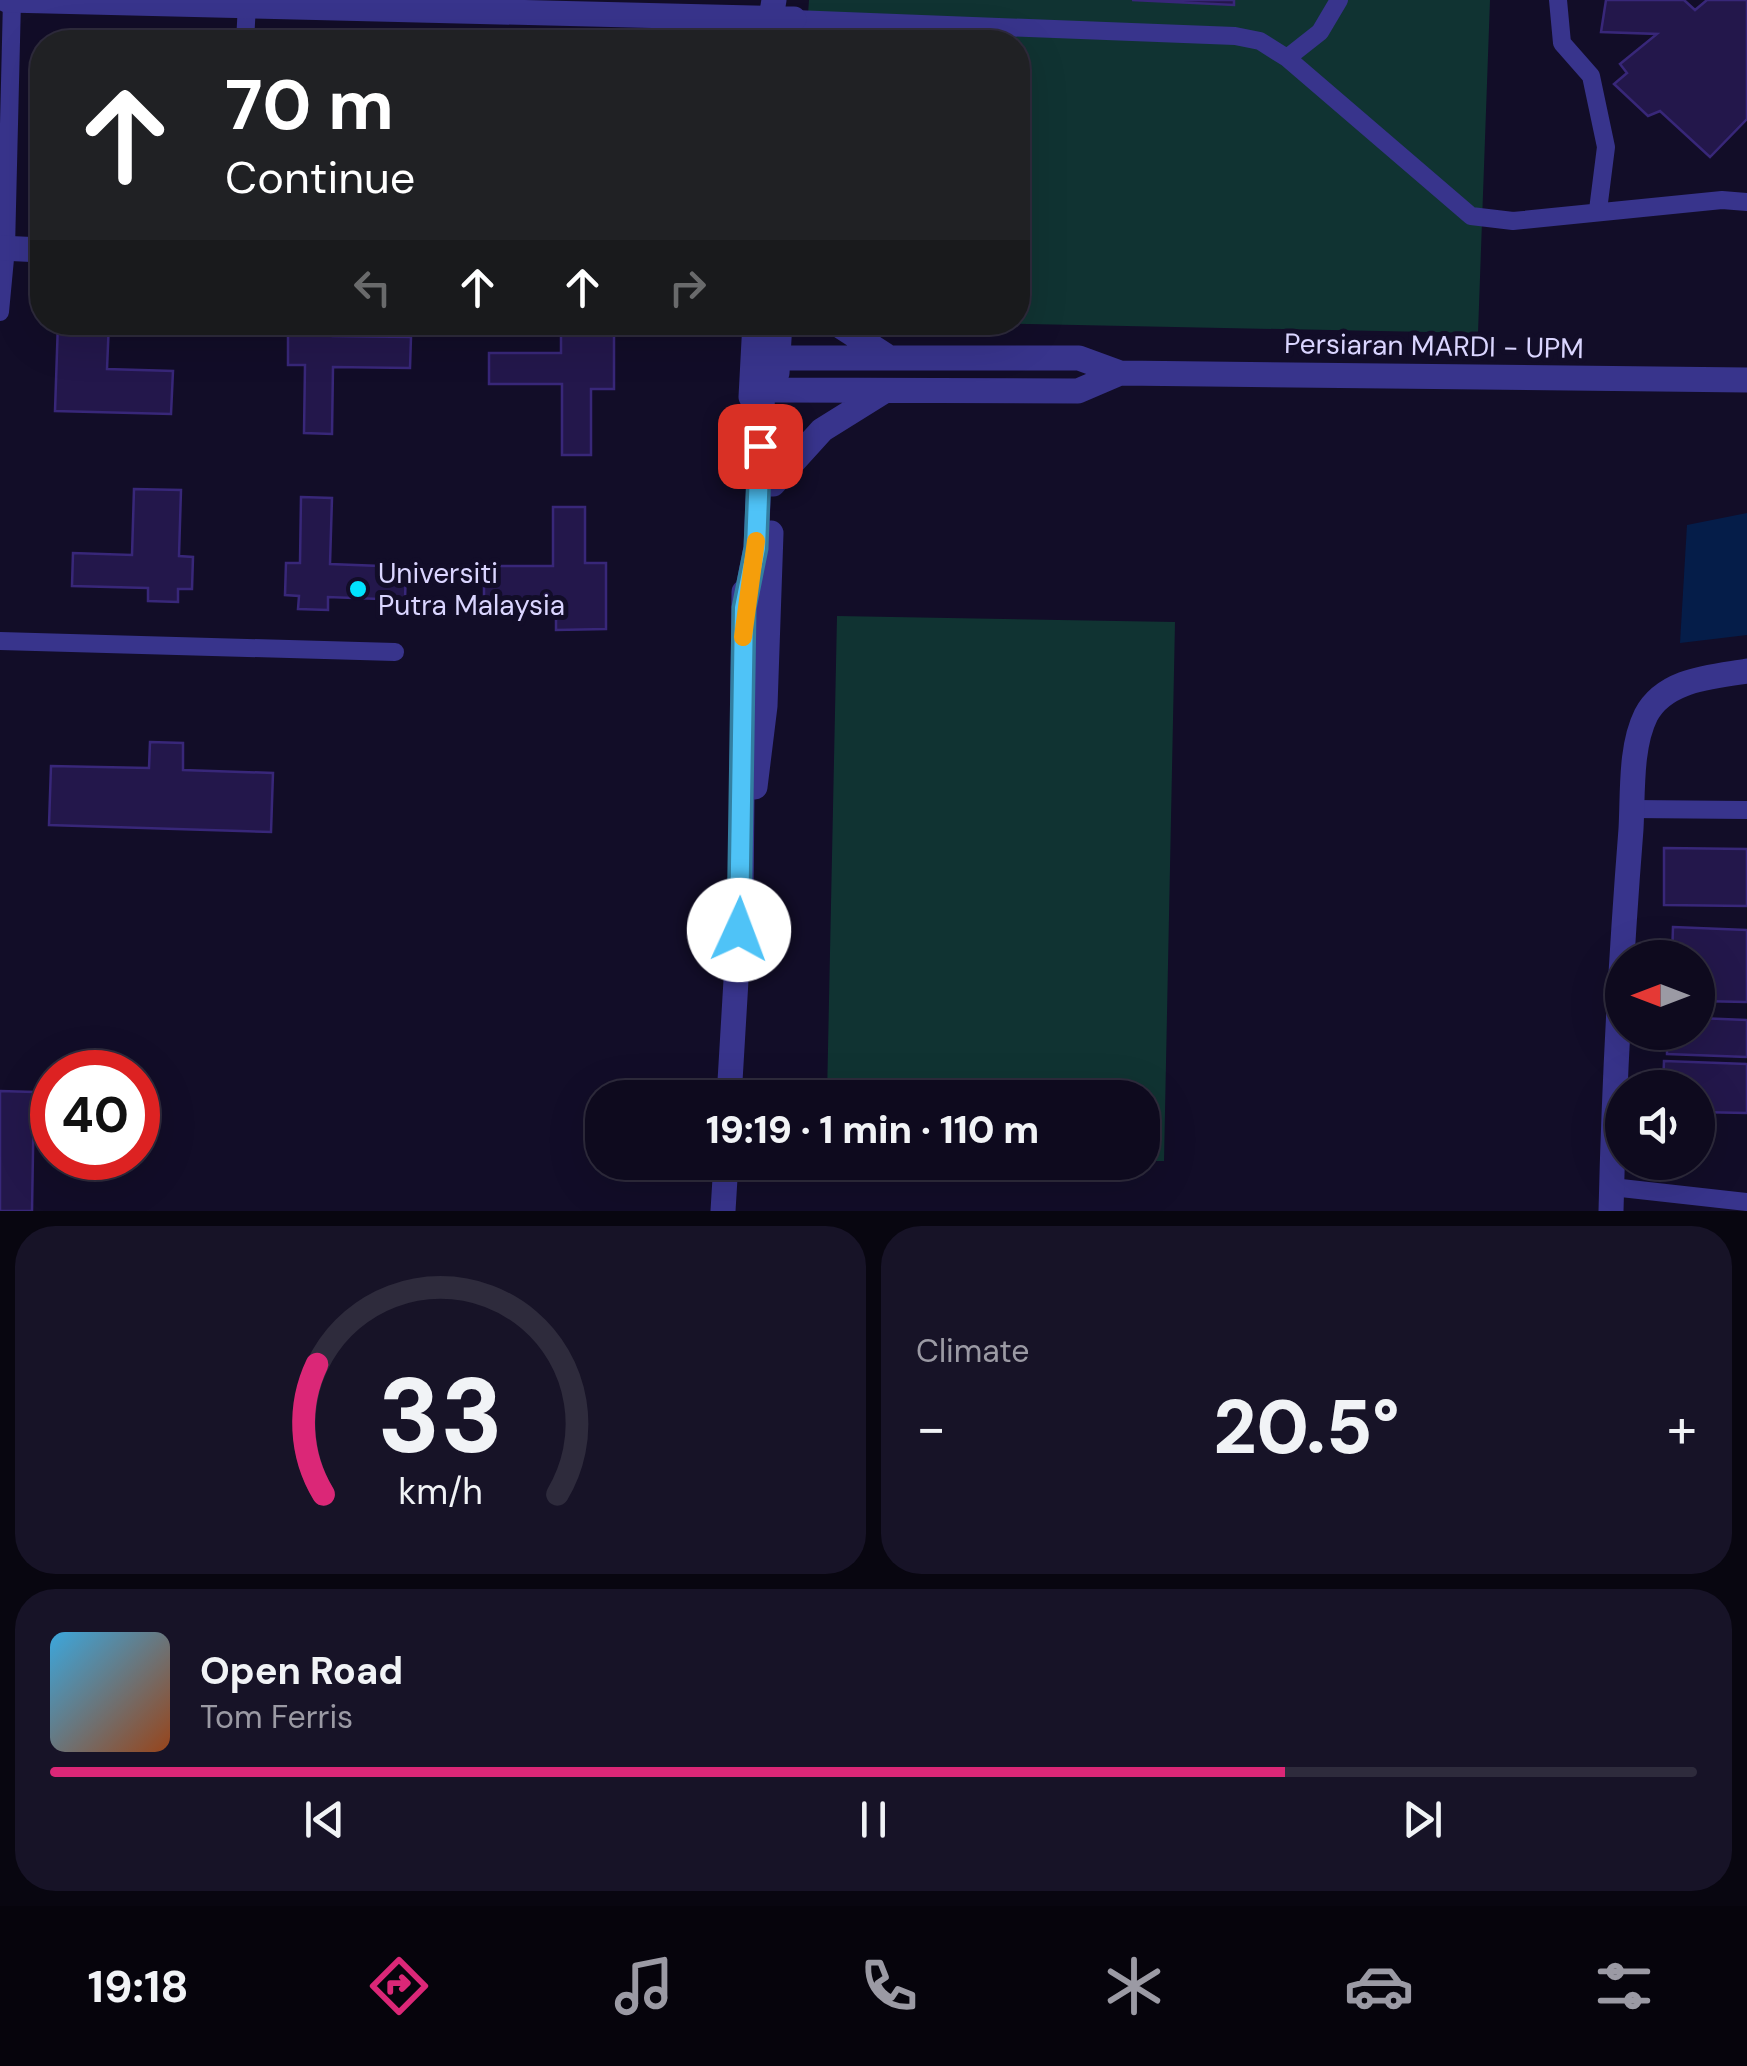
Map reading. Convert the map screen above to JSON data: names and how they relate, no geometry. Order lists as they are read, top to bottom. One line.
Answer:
{"streets":{"street":["Persiaran MARDI - UPM"]},"places":["Universiti Putra Malaysia"],"north":"left","page":{"turn":["70 m","Continue"],"limit":"40","trip":"19:19 · 1 min · 110 m","tile":"Climate","heat":["−","20.5°","+"],"song":["Open Road","Tom Ferris"],"tabs":"19:18","gauge":["33","km/h"]}}
